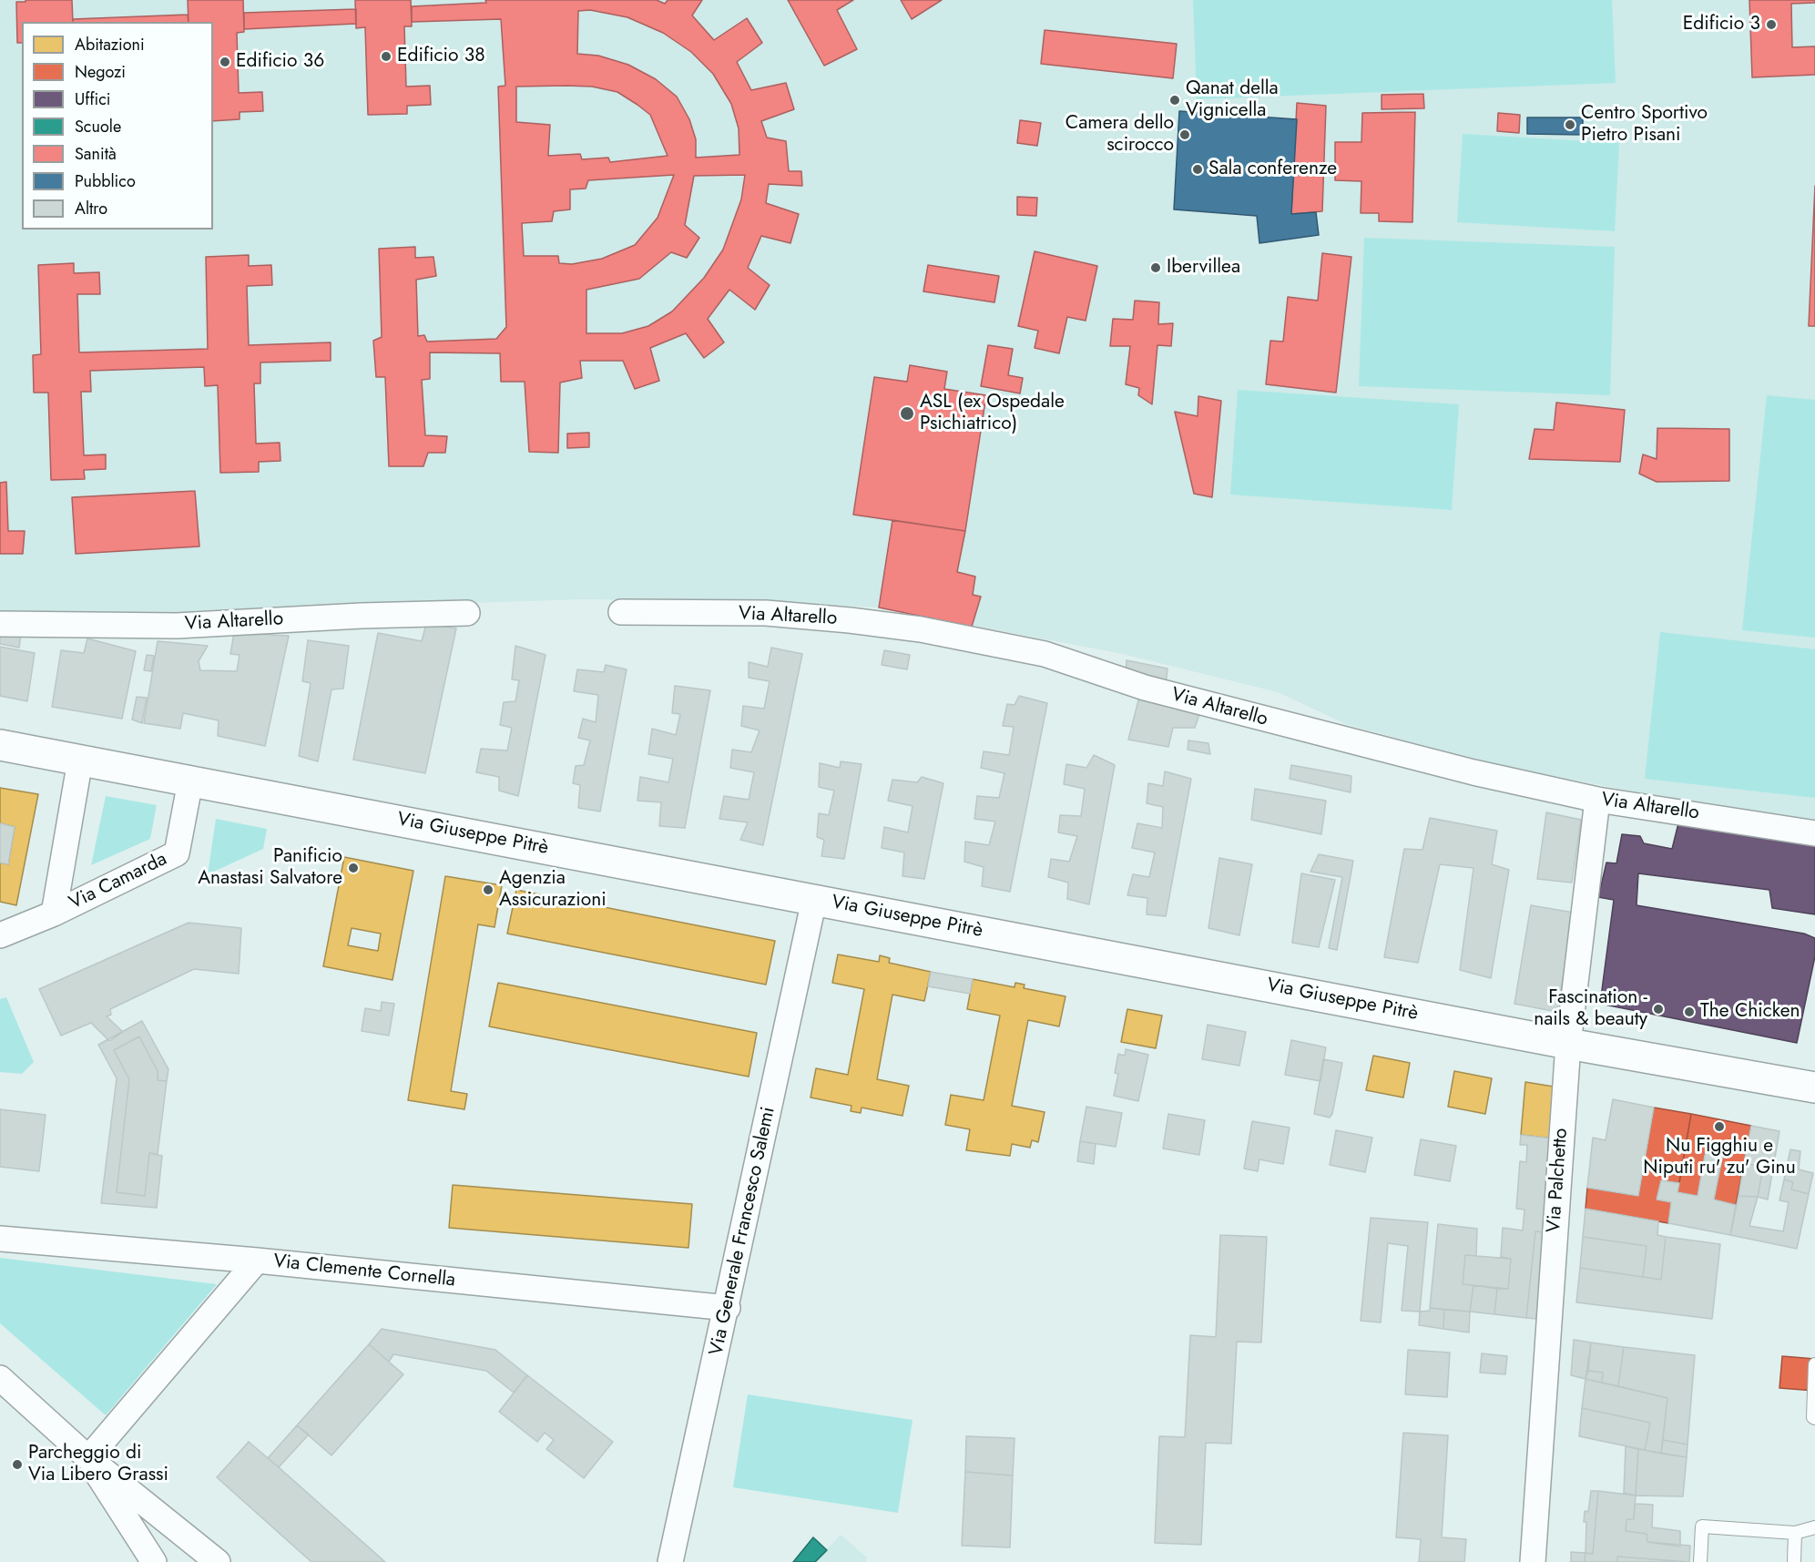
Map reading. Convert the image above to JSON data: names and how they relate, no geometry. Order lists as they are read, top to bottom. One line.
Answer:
{"streets":{"street":["Via Altarello","Via Giuseppe Pitrè","Via Camarda","Via Palchetto","Via Generale Francesco Salemi","Via Clemente Cornella"]},"crossings":[["Via Altarello","Via Palchetto"],["Via Giuseppe Pitrè","Via Camarda"],["Via Giuseppe Pitrè","Via Palchetto"],["Via Giuseppe Pitrè","Via Generale Francesco Salemi"],["Via Generale Francesco Salemi","Via Clemente Cornella"]],"places":["Edificio 3","Edificio 38","Edificio 36","Qanat della Vignicella","Centro Sportivo Pietro Pisani","Camera dello scirocco","Sala conferenze","Ibervillea","ASL (ex Ospedale Psichiatrico)","Panificio Anastasi Salvatore","Agenzia Assicurazioni","Fascination - nails & beauty","The Chicken","Nu Figghiu e Niputi ru' zu' Ginu","Parcheggio di Via Libero Grassi"],"legend":["Abitazioni","Negozi","Uffici","Scuole","Sanità","Pubblico","Altro"]}
